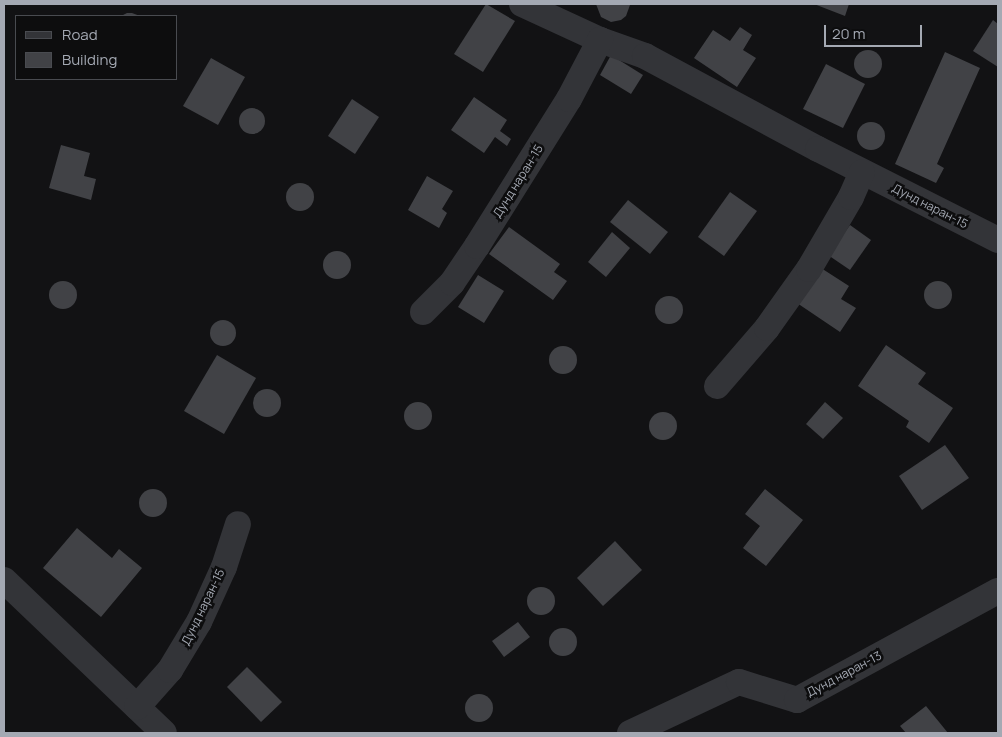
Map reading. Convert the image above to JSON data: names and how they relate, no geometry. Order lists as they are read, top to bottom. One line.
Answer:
{"streets":{"street":["Дунд наран-15","Дунд наран-13"]},"legend":["Road","Building"],"scale_bar":"20 m"}
